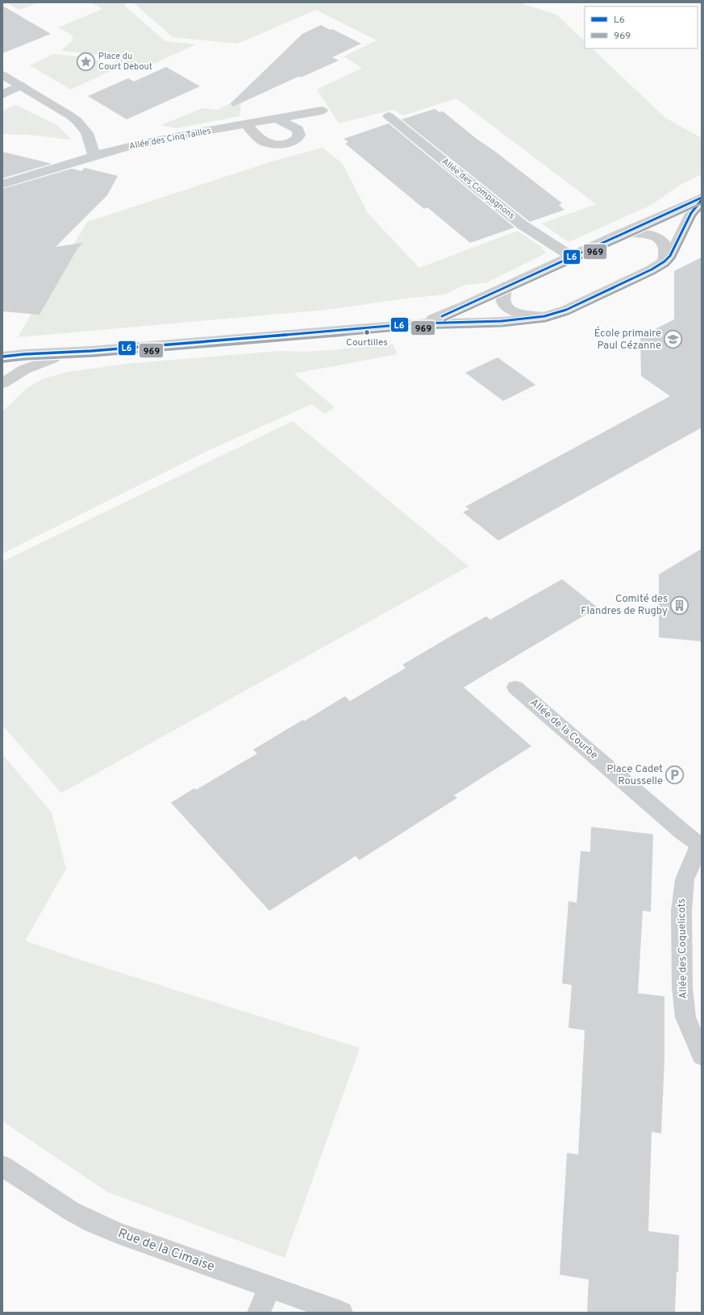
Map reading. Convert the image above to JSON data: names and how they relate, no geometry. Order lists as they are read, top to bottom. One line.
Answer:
{"streets":{"street":["Allée des Cinq Tailles","Allée des Compagnons","Allée de la Courbe","Allée des Coquelicots","Rue de la Cimaise"]},"crossings":[["Allée de la Courbe","Allée des Coquelicots"]],"places":{"place":["Place du Court Debout"],"other":["Courtilles"],"school or university":["École primaire Paul Cézanne"],"building":["Comité des Flandres de Rugby"],"parking":["Place Cadet Rousselle"]},"lines":["transit line L6","transit line 969"],"legend":["L6","969"]}
